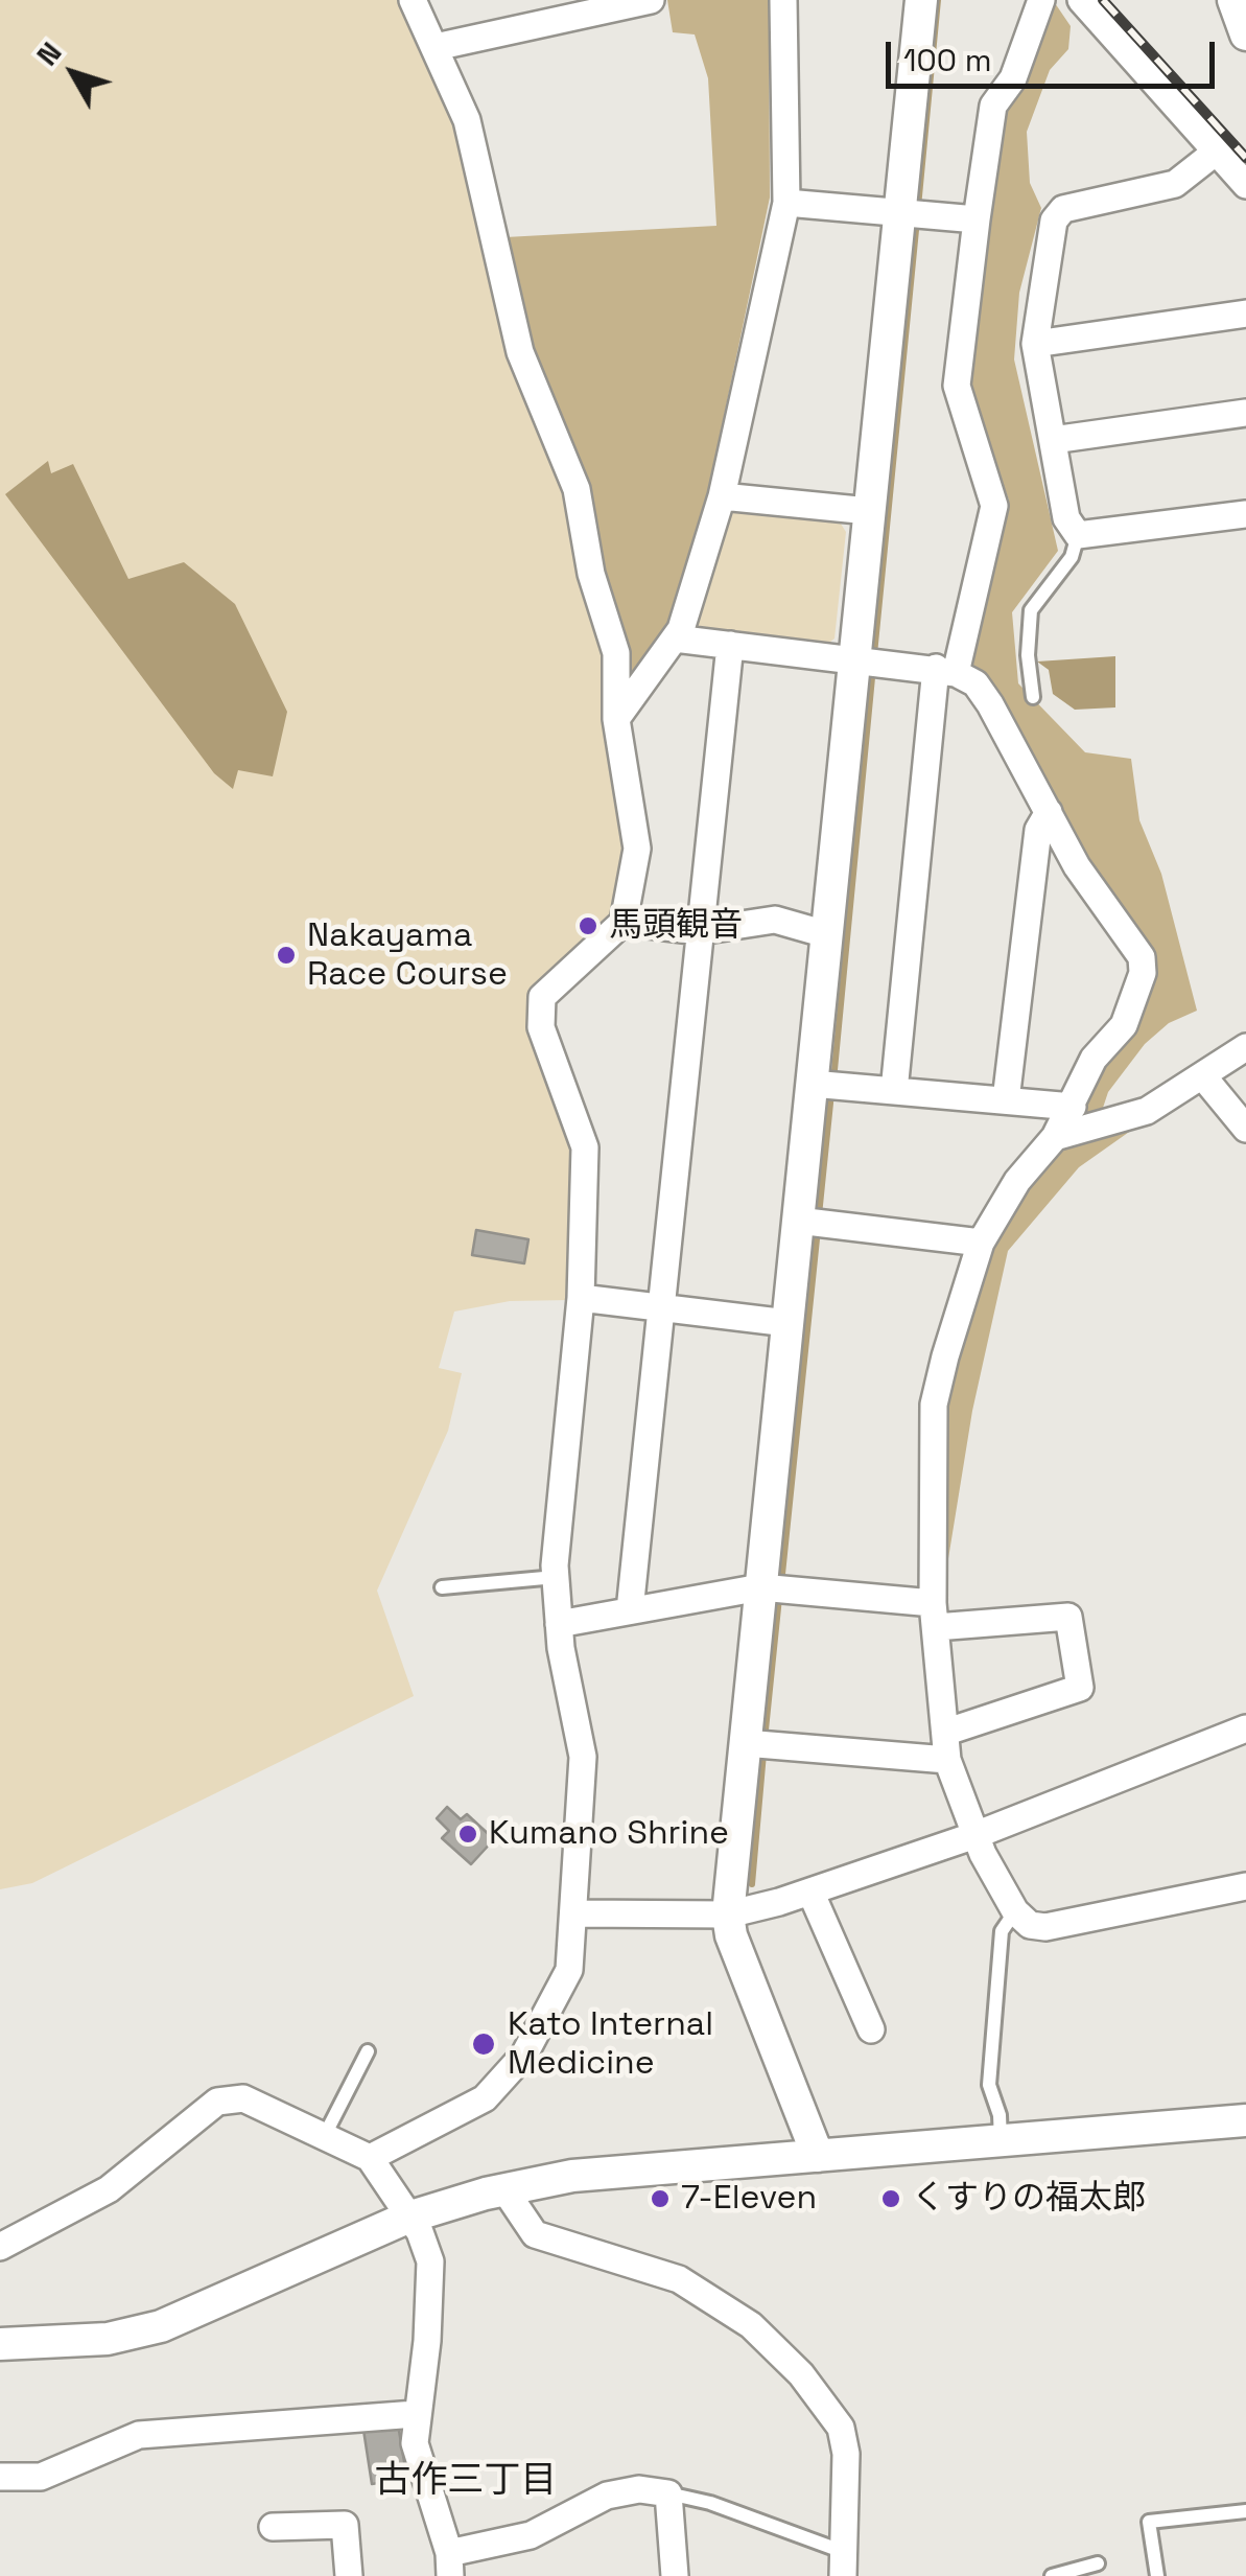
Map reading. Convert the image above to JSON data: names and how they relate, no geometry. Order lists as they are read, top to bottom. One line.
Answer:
{"districts":["古作三丁目"],"places":["馬頭観音","Nakayama Race Course","Kumano Shrine","Kato Internal Medicine","7-Eleven","くすりの福太郎"],"scale_bar":"100 m","north":"top left"}
